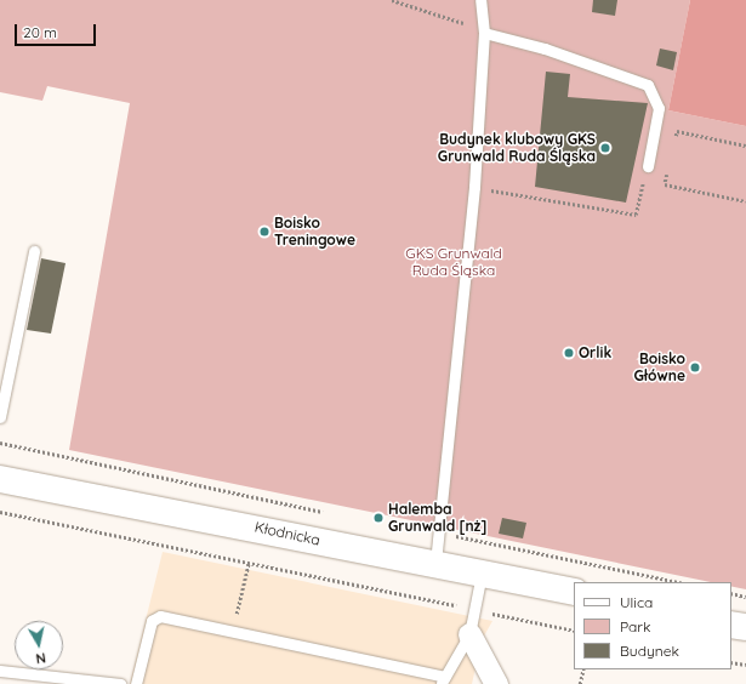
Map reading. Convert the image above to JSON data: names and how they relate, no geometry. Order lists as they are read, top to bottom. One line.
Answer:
{"streets":{"street":["Kłodnicka"]},"parks":["GKS Grunwald Ruda Śląska"],"places":["Budynek klubowy GKS Grunwald Ruda Śląska","Boisko Treningowe","Orlik","Boisko Główne","Halemba Grunwald [nż]"],"legend":["Ulica","Park","Budynek"],"scale_bar":"20 m","north":"bottom"}
